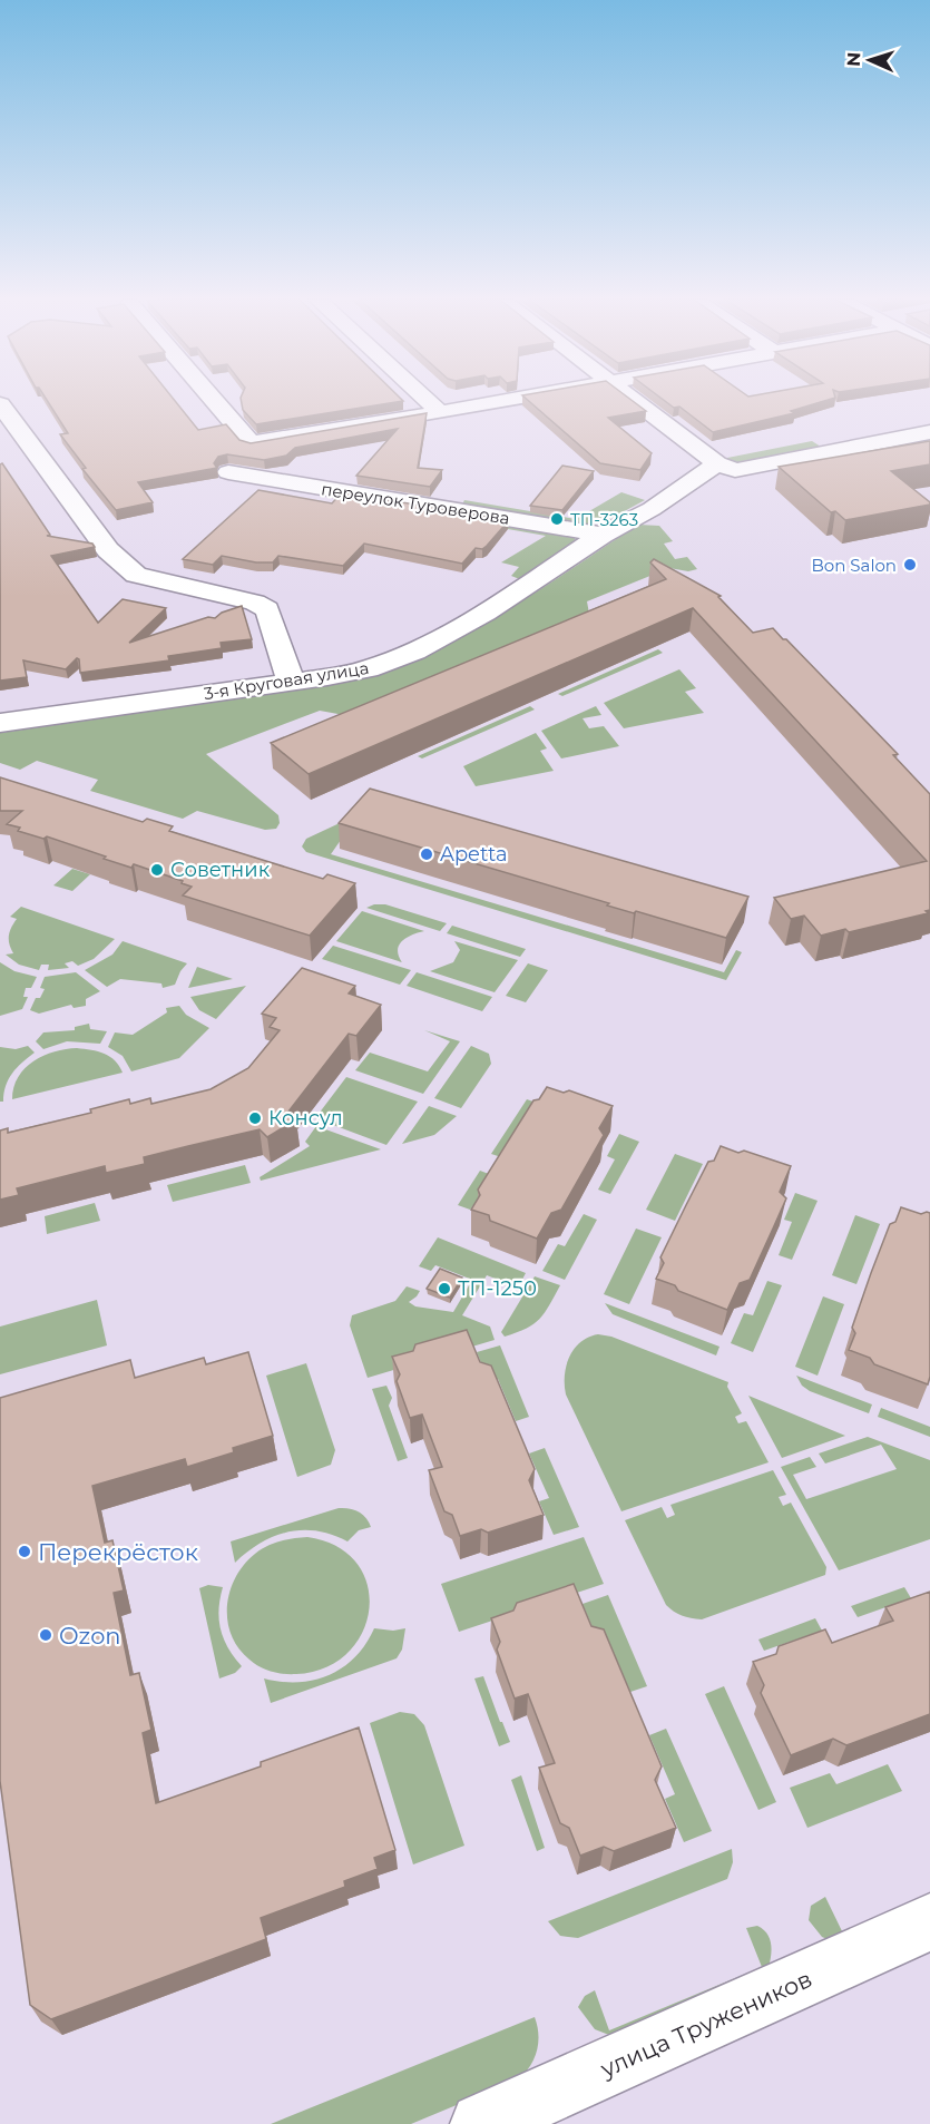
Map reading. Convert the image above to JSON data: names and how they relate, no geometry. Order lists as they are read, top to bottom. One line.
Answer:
{"streets":{"street":["переулок Туроверова","3-я Круговая улица","улица Тружеников"]},"crossings":[["переулок Туроверова","3-я Круговая улица"]],"places":["ТП-3263","Bon Salon","Apetta","Советник","Консул","ТП-1250","Перекрёсток","Ozon"],"north":"left"}
